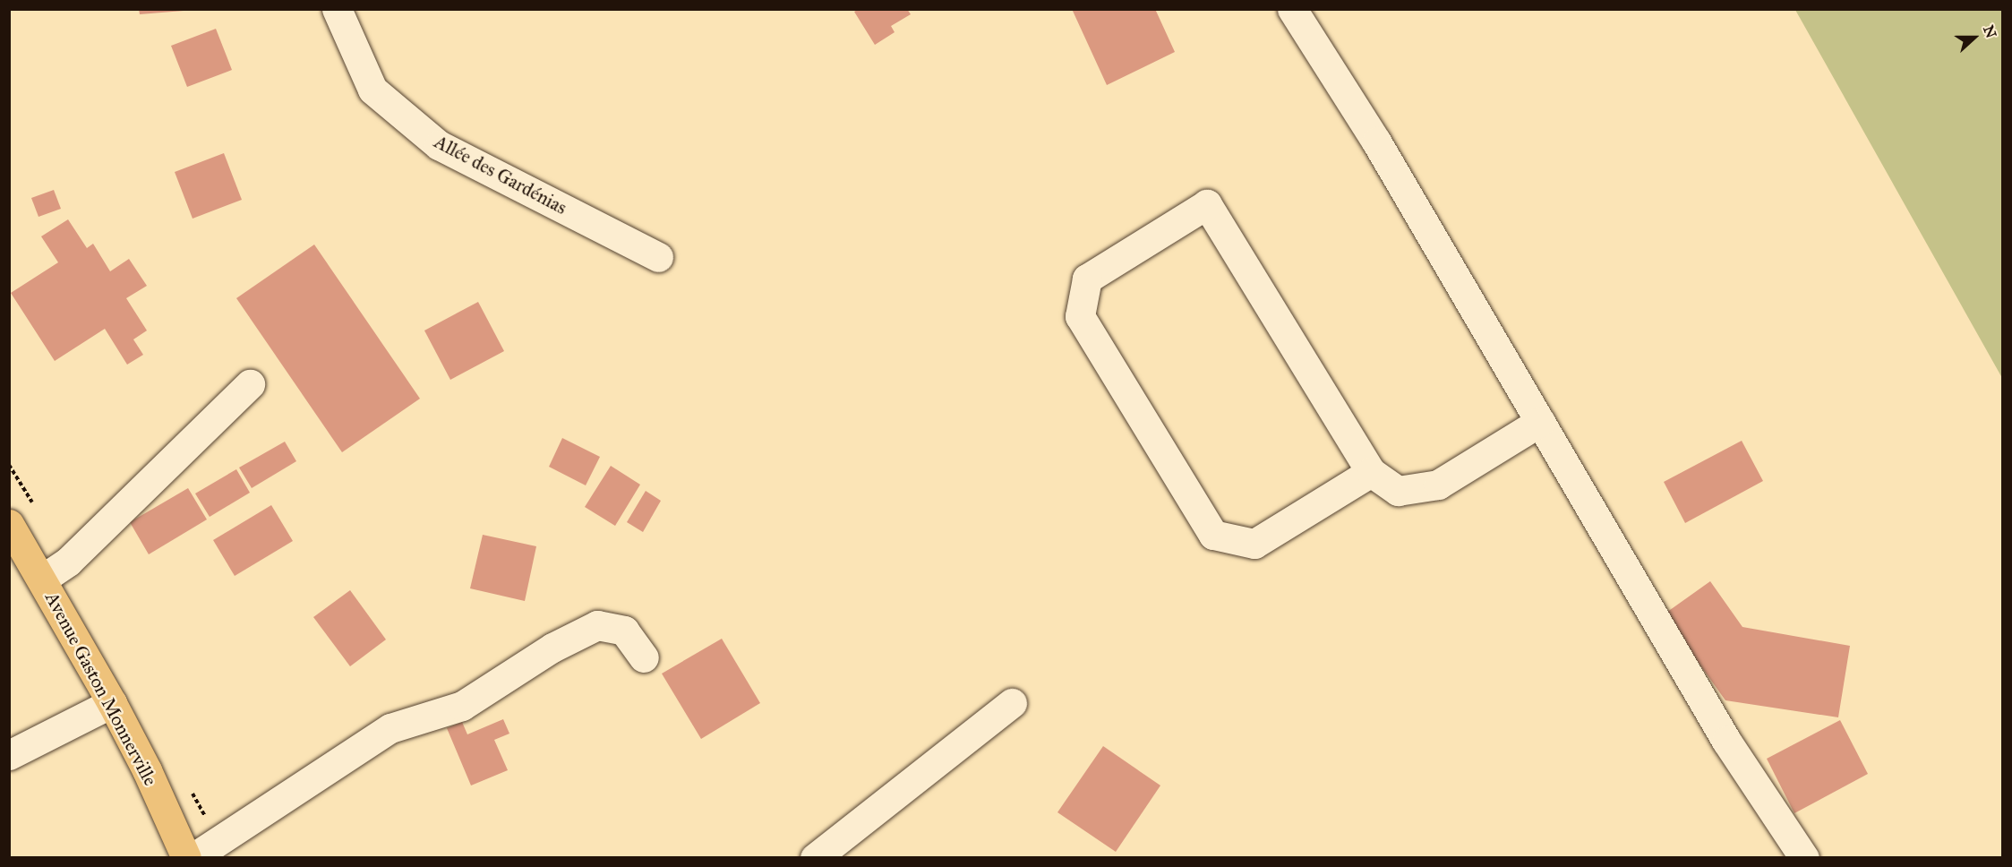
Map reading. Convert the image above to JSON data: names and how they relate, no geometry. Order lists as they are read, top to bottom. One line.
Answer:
{"streets":{"main road":["Avenue Gaston Monnerville"],"street":["Allée des Gardénias"]},"north":"right"}
